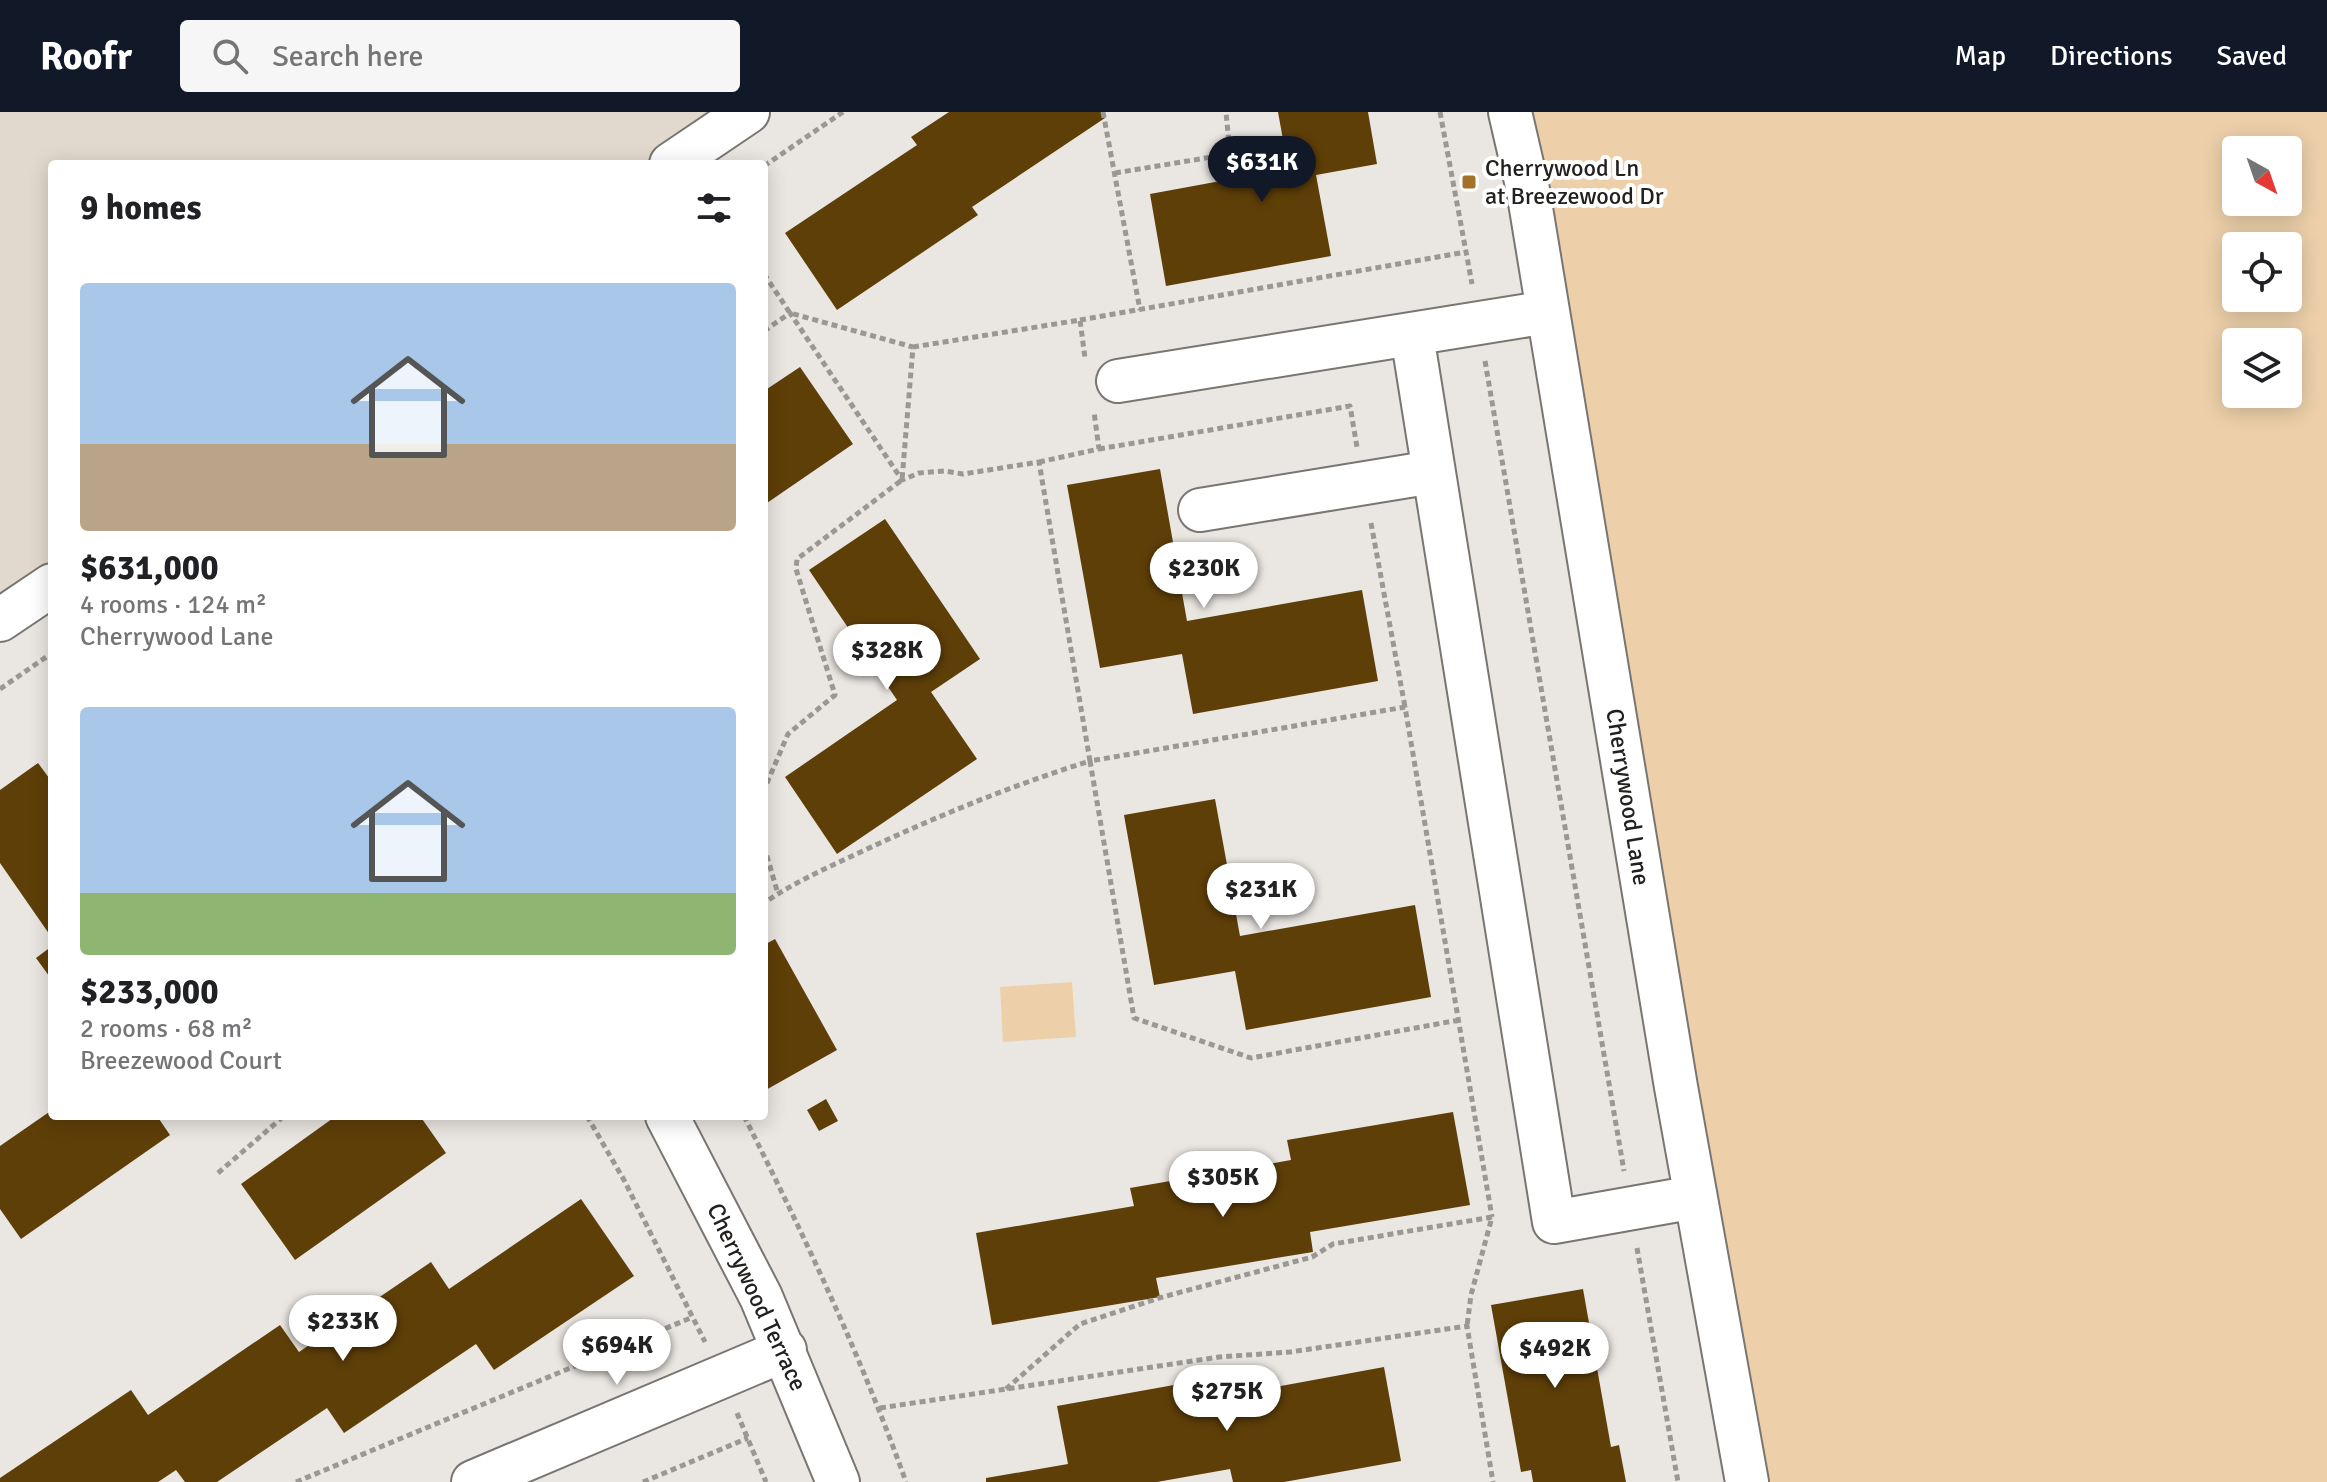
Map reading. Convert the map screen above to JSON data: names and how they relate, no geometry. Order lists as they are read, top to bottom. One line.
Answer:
{"streets":{"street":["Cherrywood Lane","Cherrywood Terrace"]},"places":{"transit":["Cherrywood Ln at Breezewood Dr"]},"north":"bottom right","page":{"header":"Roofr","search":"Search here","nav":["Map","Directions","Saved"],"price":["$631K","$230K","$328K","$231K","$305K","$233K","$694K","$492K","$275K"],"heading":"9 homes","list":[{"name":"$631,000","note":"4 rooms · 124 m² · Cherrywood Lane"},{"name":"$233,000","note":"2 rooms · 68 m² · Breezewood Court"}]}}
